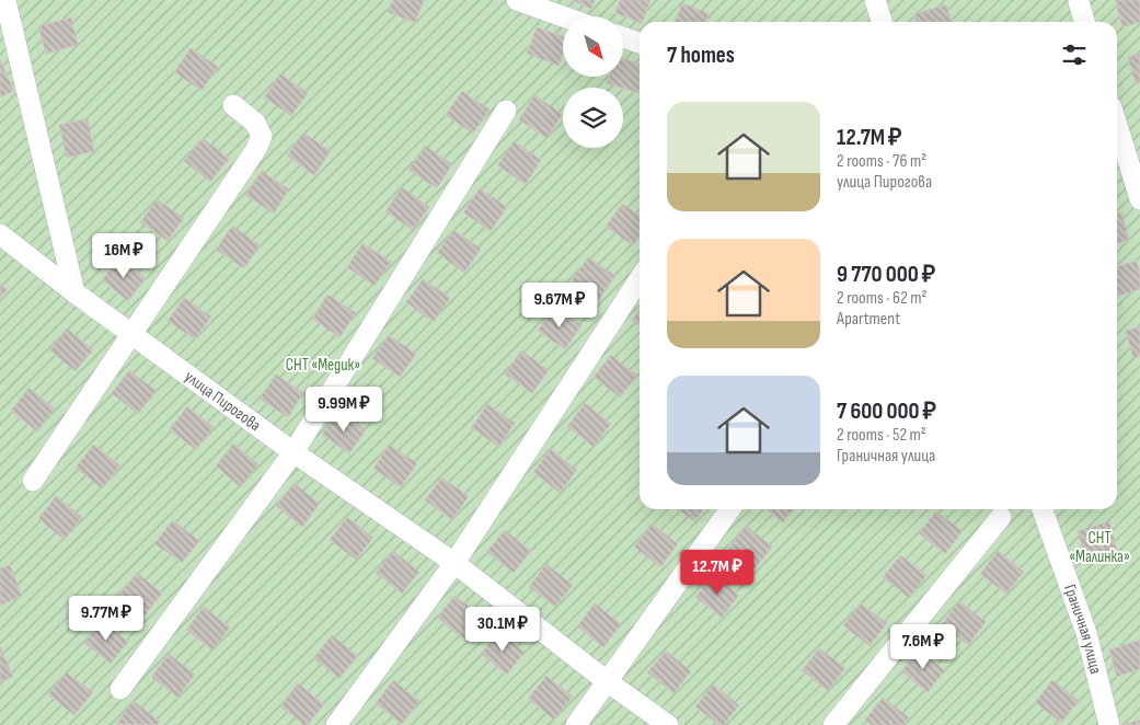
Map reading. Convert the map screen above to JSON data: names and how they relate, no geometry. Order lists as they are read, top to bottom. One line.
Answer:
{"streets":{"street":["улица Пирогова","Граничная улица"]},"parks":["СНТ «Медик»","СНТ «Малинка»"],"north":"bottom right","page":{"heading":"7 homes","list":[{"name":"12.7M ₽","note":"2 rooms · 76 m² · улица Пирогова"},{"name":"9 770 000 ₽","note":"2 rooms · 62 m² · Apartment"},{"name":"7 600 000 ₽","note":"2 rooms · 52 m² · Граничная улица"}],"price":["16M ₽","9.67M ₽","9.99M ₽","12.7M ₽","9.77M ₽","30.1M ₽","7.6M ₽"]}}
